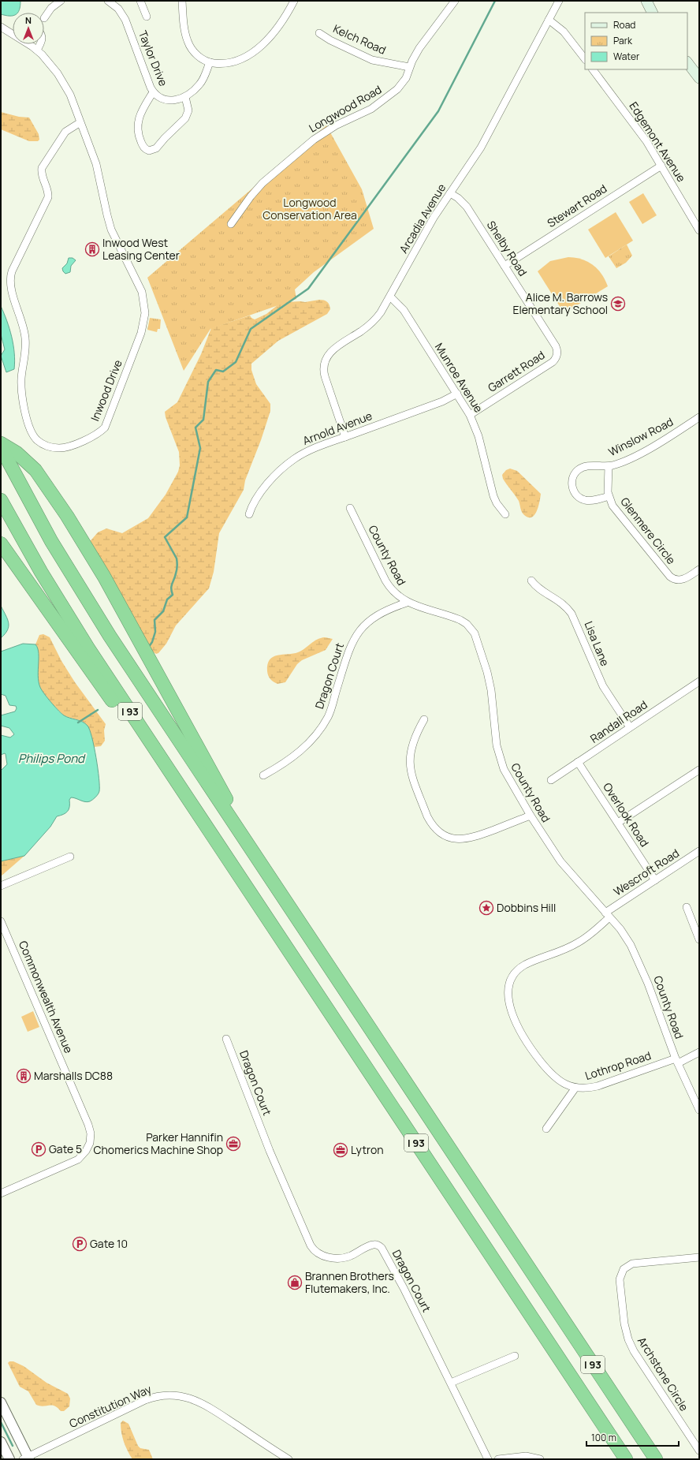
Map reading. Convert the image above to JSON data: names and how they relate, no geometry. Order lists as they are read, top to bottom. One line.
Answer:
{"streets":{"highway":["I 93"],"street":["Kelch Road","Taylor Drive","Longwood Road","Edgemont Avenue","Stewart Road","Arcadia Avenue","Shelby Road","Garrett Road","Munroe Avenue","Inwood Drive","Arnold Avenue","Winslow Road","Glenmere Circle","County Road","Lisa Lane","Dragon Court","Randall Road","Overlook Road","Wescroft Road","Commonwealth Avenue","Lothrop Road","Archstone Circle","Constitution Way"]},"crossings":[["Kelch Road","Longwood Road"],["Edgemont Avenue","Stewart Road"],["Stewart Road","Shelby Road"],["Arcadia Avenue","Shelby Road"],["Arcadia Avenue","Munroe Avenue"],["Arcadia Avenue","Arnold Avenue"],["Shelby Road","Garrett Road"],["Garrett Road","Munroe Avenue"],["Munroe Avenue","Arnold Avenue"],["Winslow Road","Glenmere Circle"],["County Road","Dragon Court"],["County Road","Wescroft Road"],["County Road","Lothrop Road"],["Lisa Lane","Randall Road"],["Randall Road","Overlook Road"],["Overlook Road","Wescroft Road"],["Wescroft Road","Lothrop Road"]],"water":["Philips Pond"],"parks":["Longwood Conservation Area"],"places":{"building":["Inwood West Leasing Center","Marshalls DC88"],"school or university":["Alice M. Barrows Elementary School"],"place":["Dobbins Hill"],"office":["Parker Hannifin Chomerics Machine Shop","Lytron"],"parking":["Gate 5","Gate 10"],"shop":["Brannen Brothers Flutemakers, Inc."]},"legend":["Road","Park","Water"],"scale_bar":"100 m","north":"top"}
